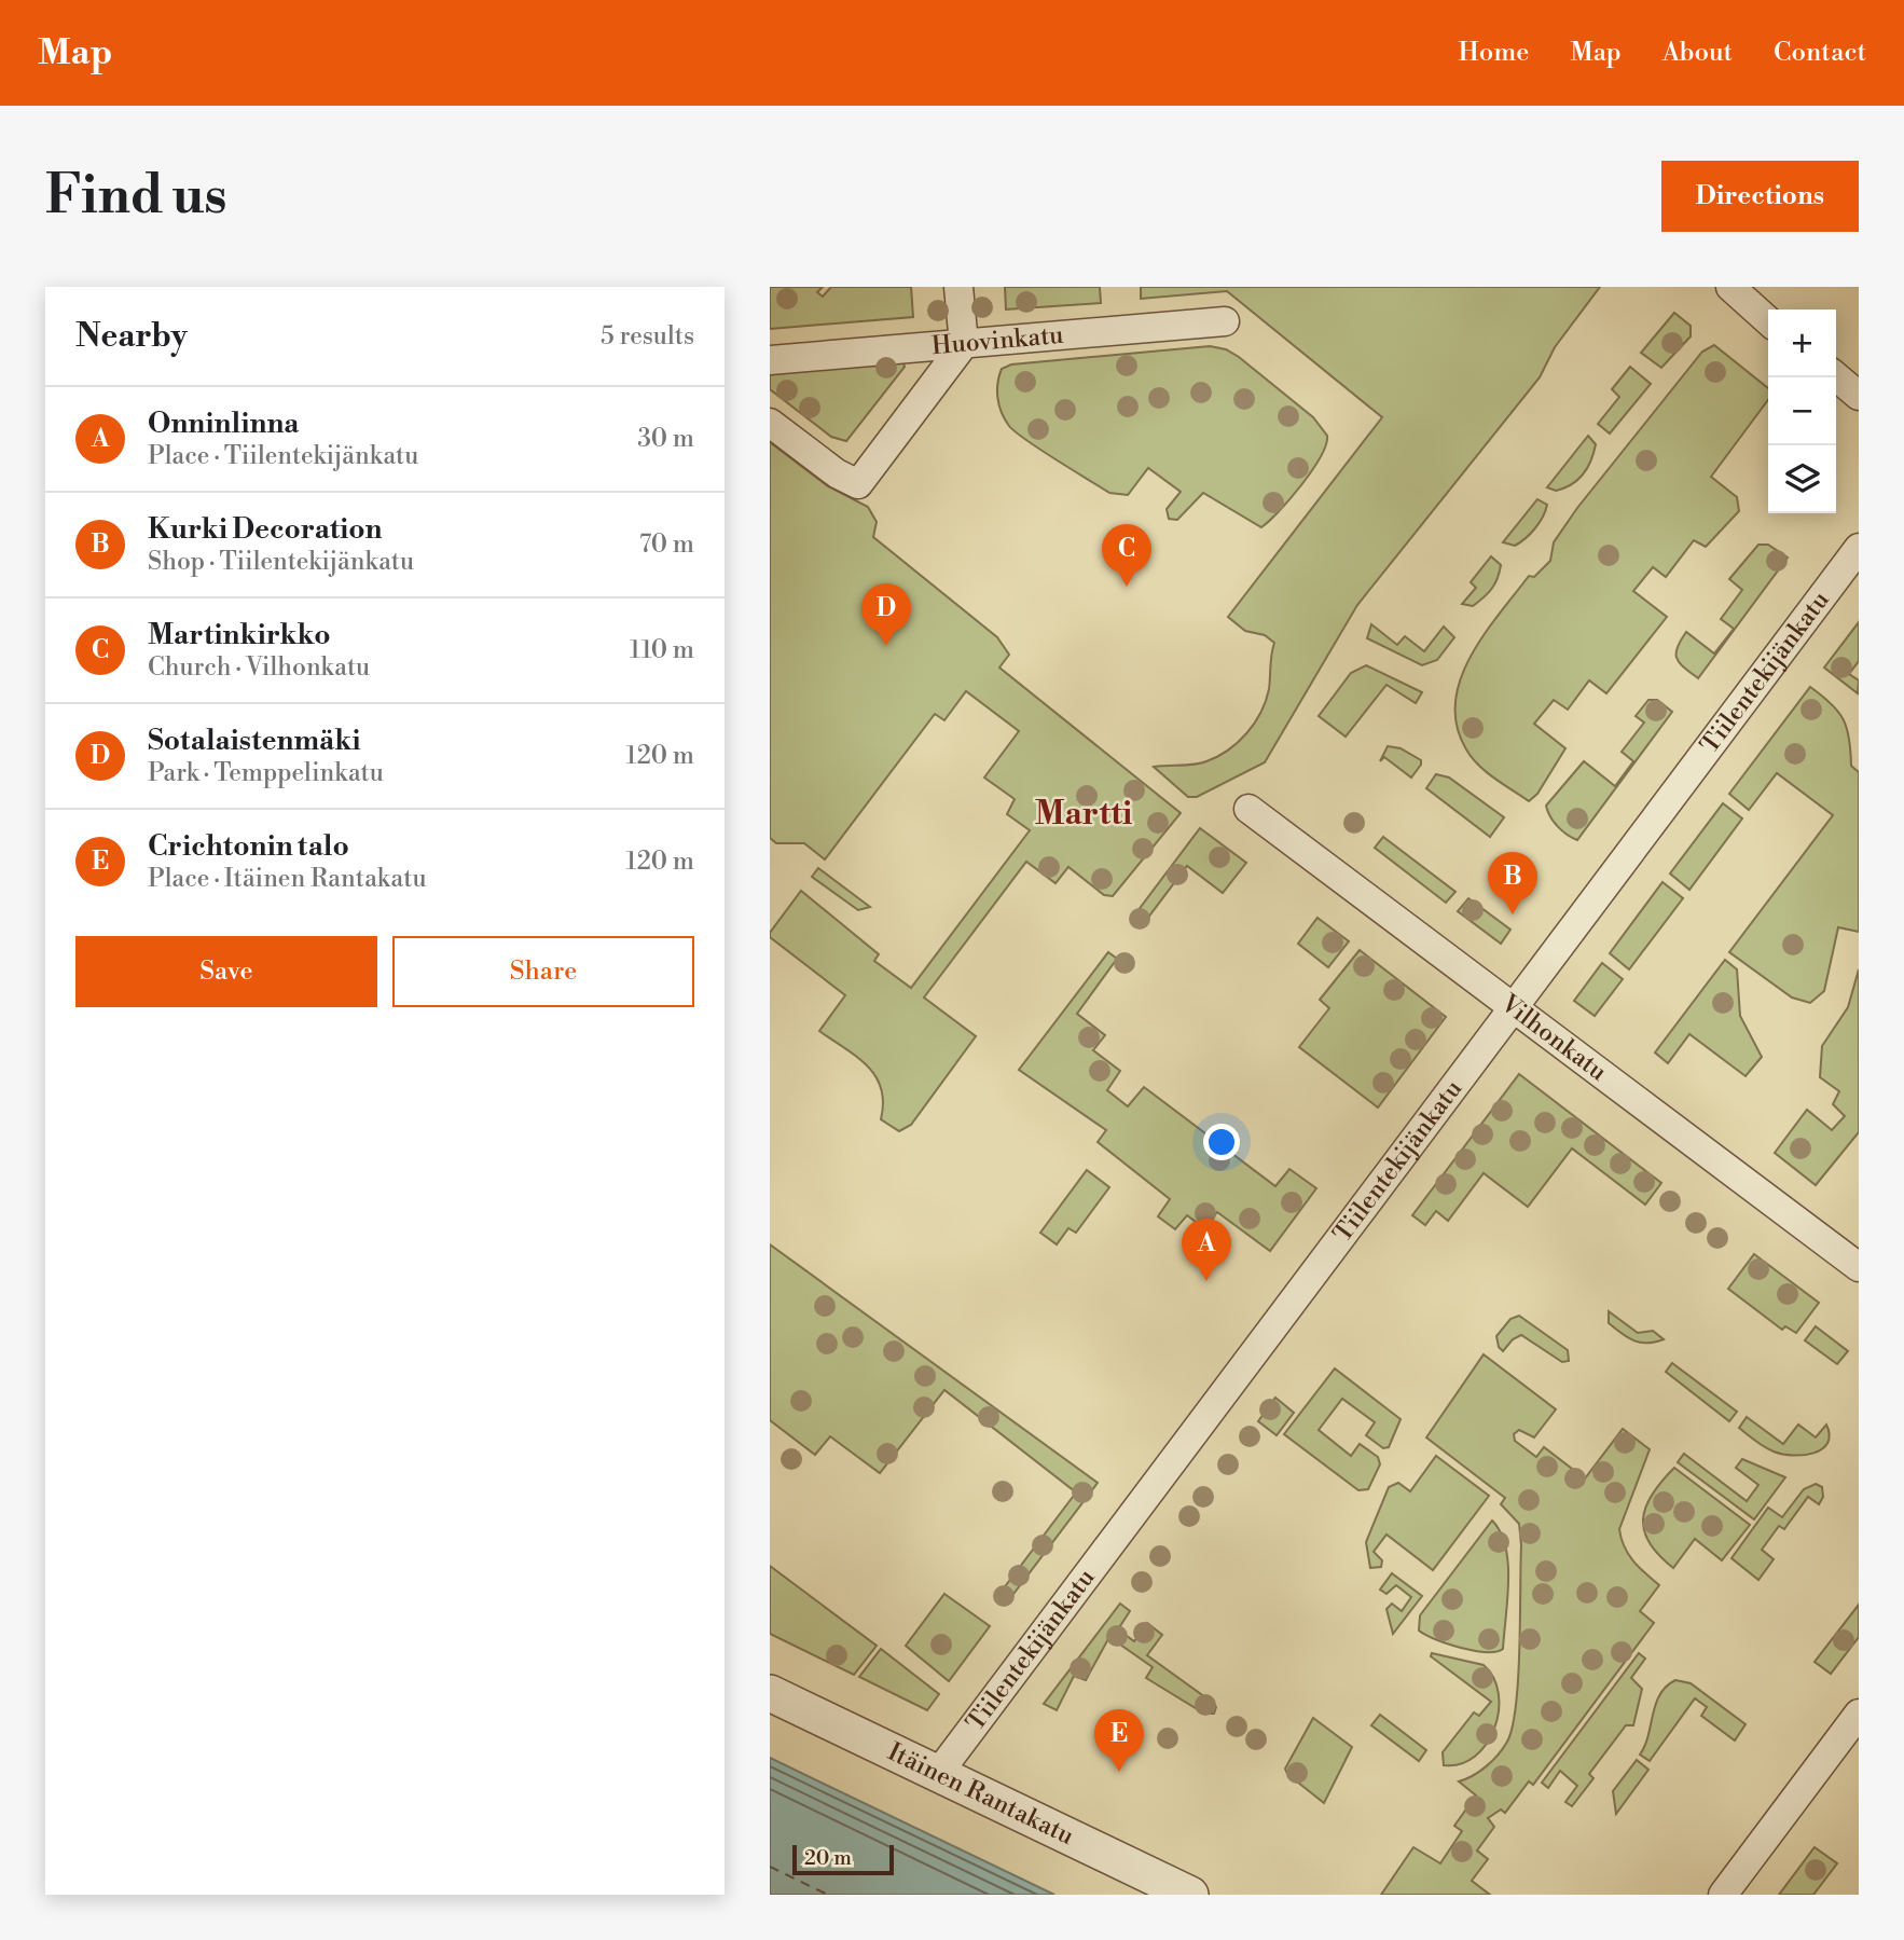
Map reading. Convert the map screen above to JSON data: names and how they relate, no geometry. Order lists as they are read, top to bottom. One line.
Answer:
{"streets":{"street":["Huovinkatu","Tiilentekijänkatu","Vilhonkatu","Itäinen Rantakatu"]},"crossings":[["Tiilentekijänkatu","Vilhonkatu"],["Tiilentekijänkatu","Itäinen Rantakatu"]],"districts":["Martti"],"scale_bar":"20 m","page":{"header":"Map","nav":["Home","Map","About","Contact"],"buttons":["Directions",["Save","Share"]],"title":"Find us","heading":["Nearby","5 results"],"map_buttons":["+","−"],"list":[{"mark":"A","name":"Onninlinna","note":"Place · Tiilentekijänkatu","value":"30 m"},{"mark":"B","name":"Kurki Decoration","note":"Shop · Tiilentekijänkatu","value":"70 m"},{"mark":"C","name":"Martinkirkko","note":"Church · Vilhonkatu","value":"110 m"},{"mark":"D","name":"Sotalaistenmäki","note":"Park · Temppelinkatu","value":"120 m"},{"mark":"E","name":"Crichtonin talo","note":"Place · Itäinen Rantakatu","value":"120 m"}],"pins":["C","D","B","A","E"],"scale":"20 m"}}
